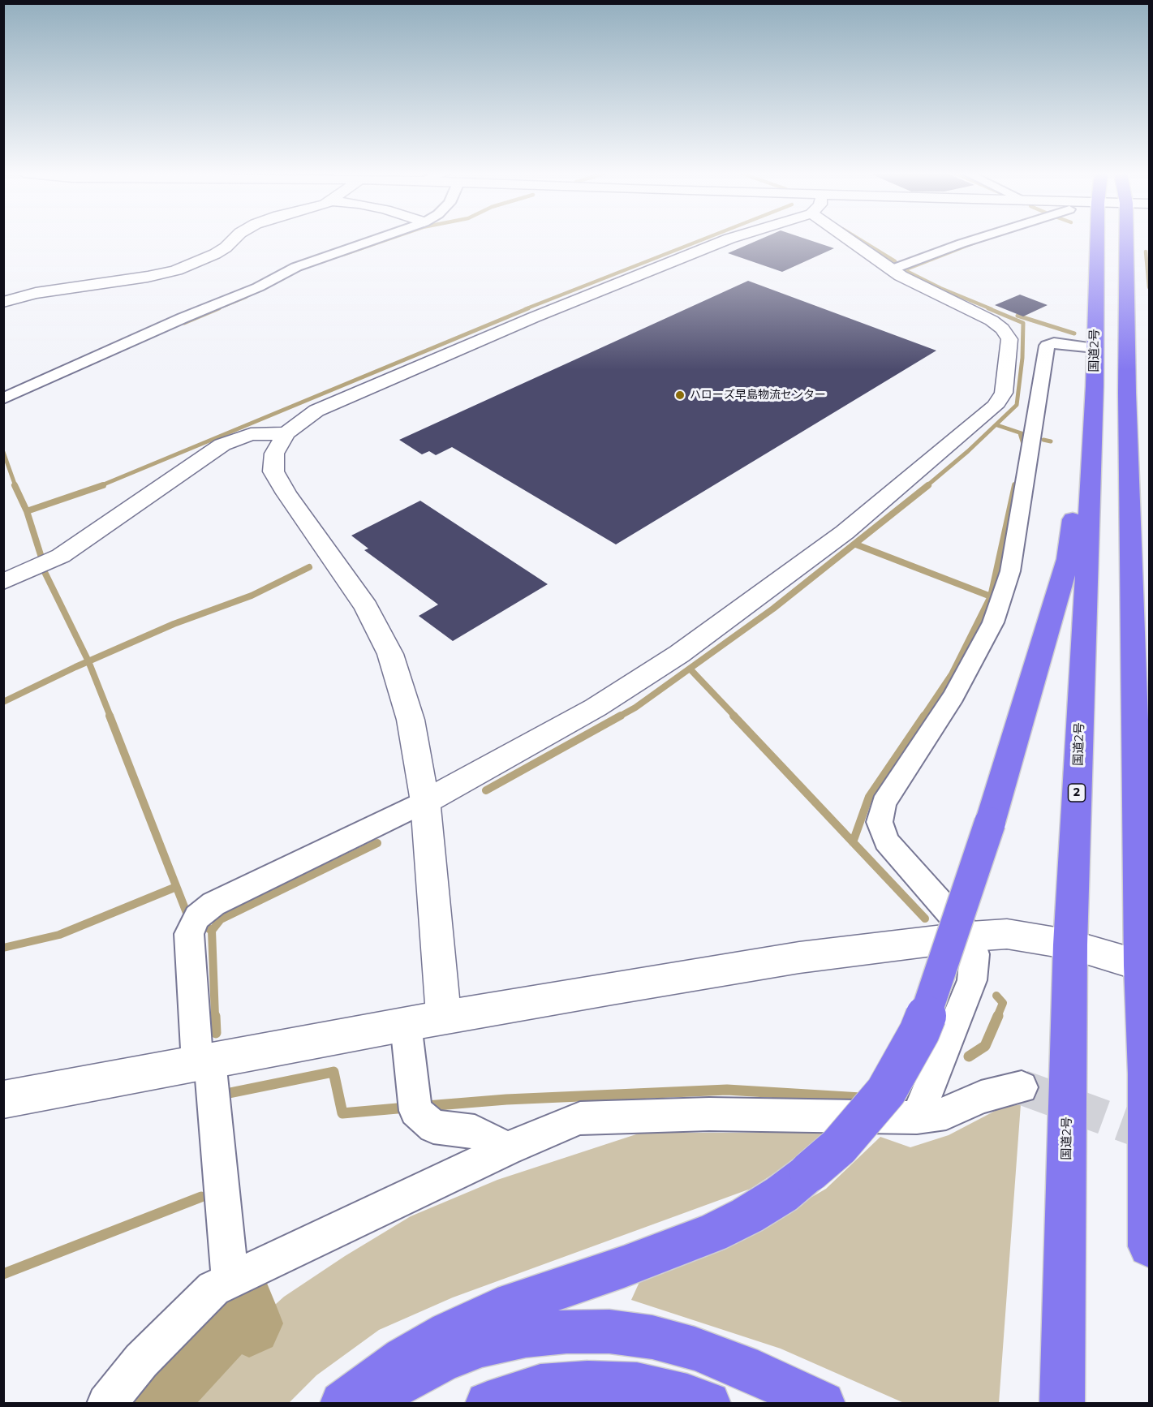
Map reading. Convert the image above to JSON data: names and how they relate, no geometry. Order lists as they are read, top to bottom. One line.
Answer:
{"streets":{"highway":["国道2号","2"]},"places":["ハローズ早島物流センター"]}
